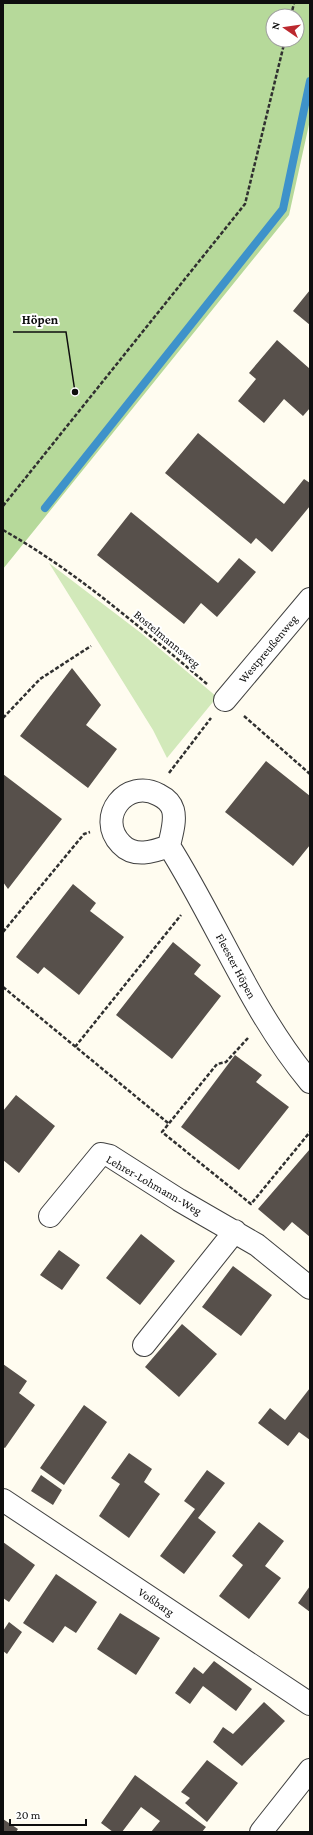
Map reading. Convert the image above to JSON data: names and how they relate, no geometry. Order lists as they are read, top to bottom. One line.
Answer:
{"streets":{"street":["Westpreußenweg","Fleester Höpen","Lehrer-Lohmann-Weg","Voßbarg"],"path":["Bostelmannsweg"]},"crossings":[["Bostelmannsweg","Westpreußenweg"]],"places":["Höpen"],"scale_bar":"20 m","north":"left"}
